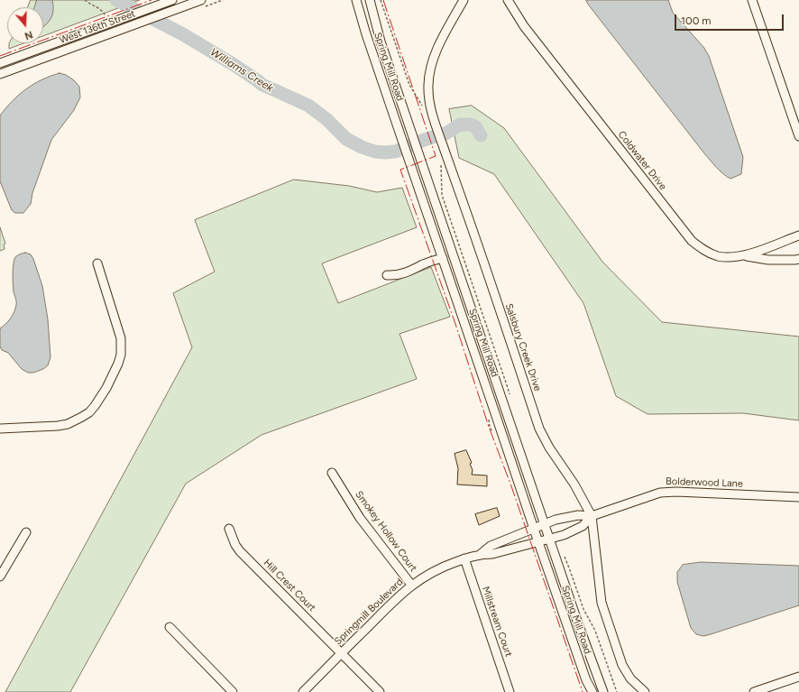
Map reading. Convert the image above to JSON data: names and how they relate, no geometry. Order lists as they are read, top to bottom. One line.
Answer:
{"streets":{"street":["West 136th Street","Spring Mill Road","Coldwater Drive","Salsbury Creek Drive","Bolderwood Lane","Smokey Hollow Court","Hill Crest Court","Springmill Boulevard","Millstream Court"]},"crossings":[["Spring Mill Road","Bolderwood Lane"],["Spring Mill Road","Springmill Boulevard"],["Salsbury Creek Drive","Bolderwood Lane"],["Bolderwood Lane","Springmill Boulevard"],["Smokey Hollow Court","Springmill Boulevard"],["Hill Crest Court","Springmill Boulevard"],["Springmill Boulevard","Millstream Court"]],"water":["Williams Creek"],"scale_bar":"100 m","north":"bottom"}
